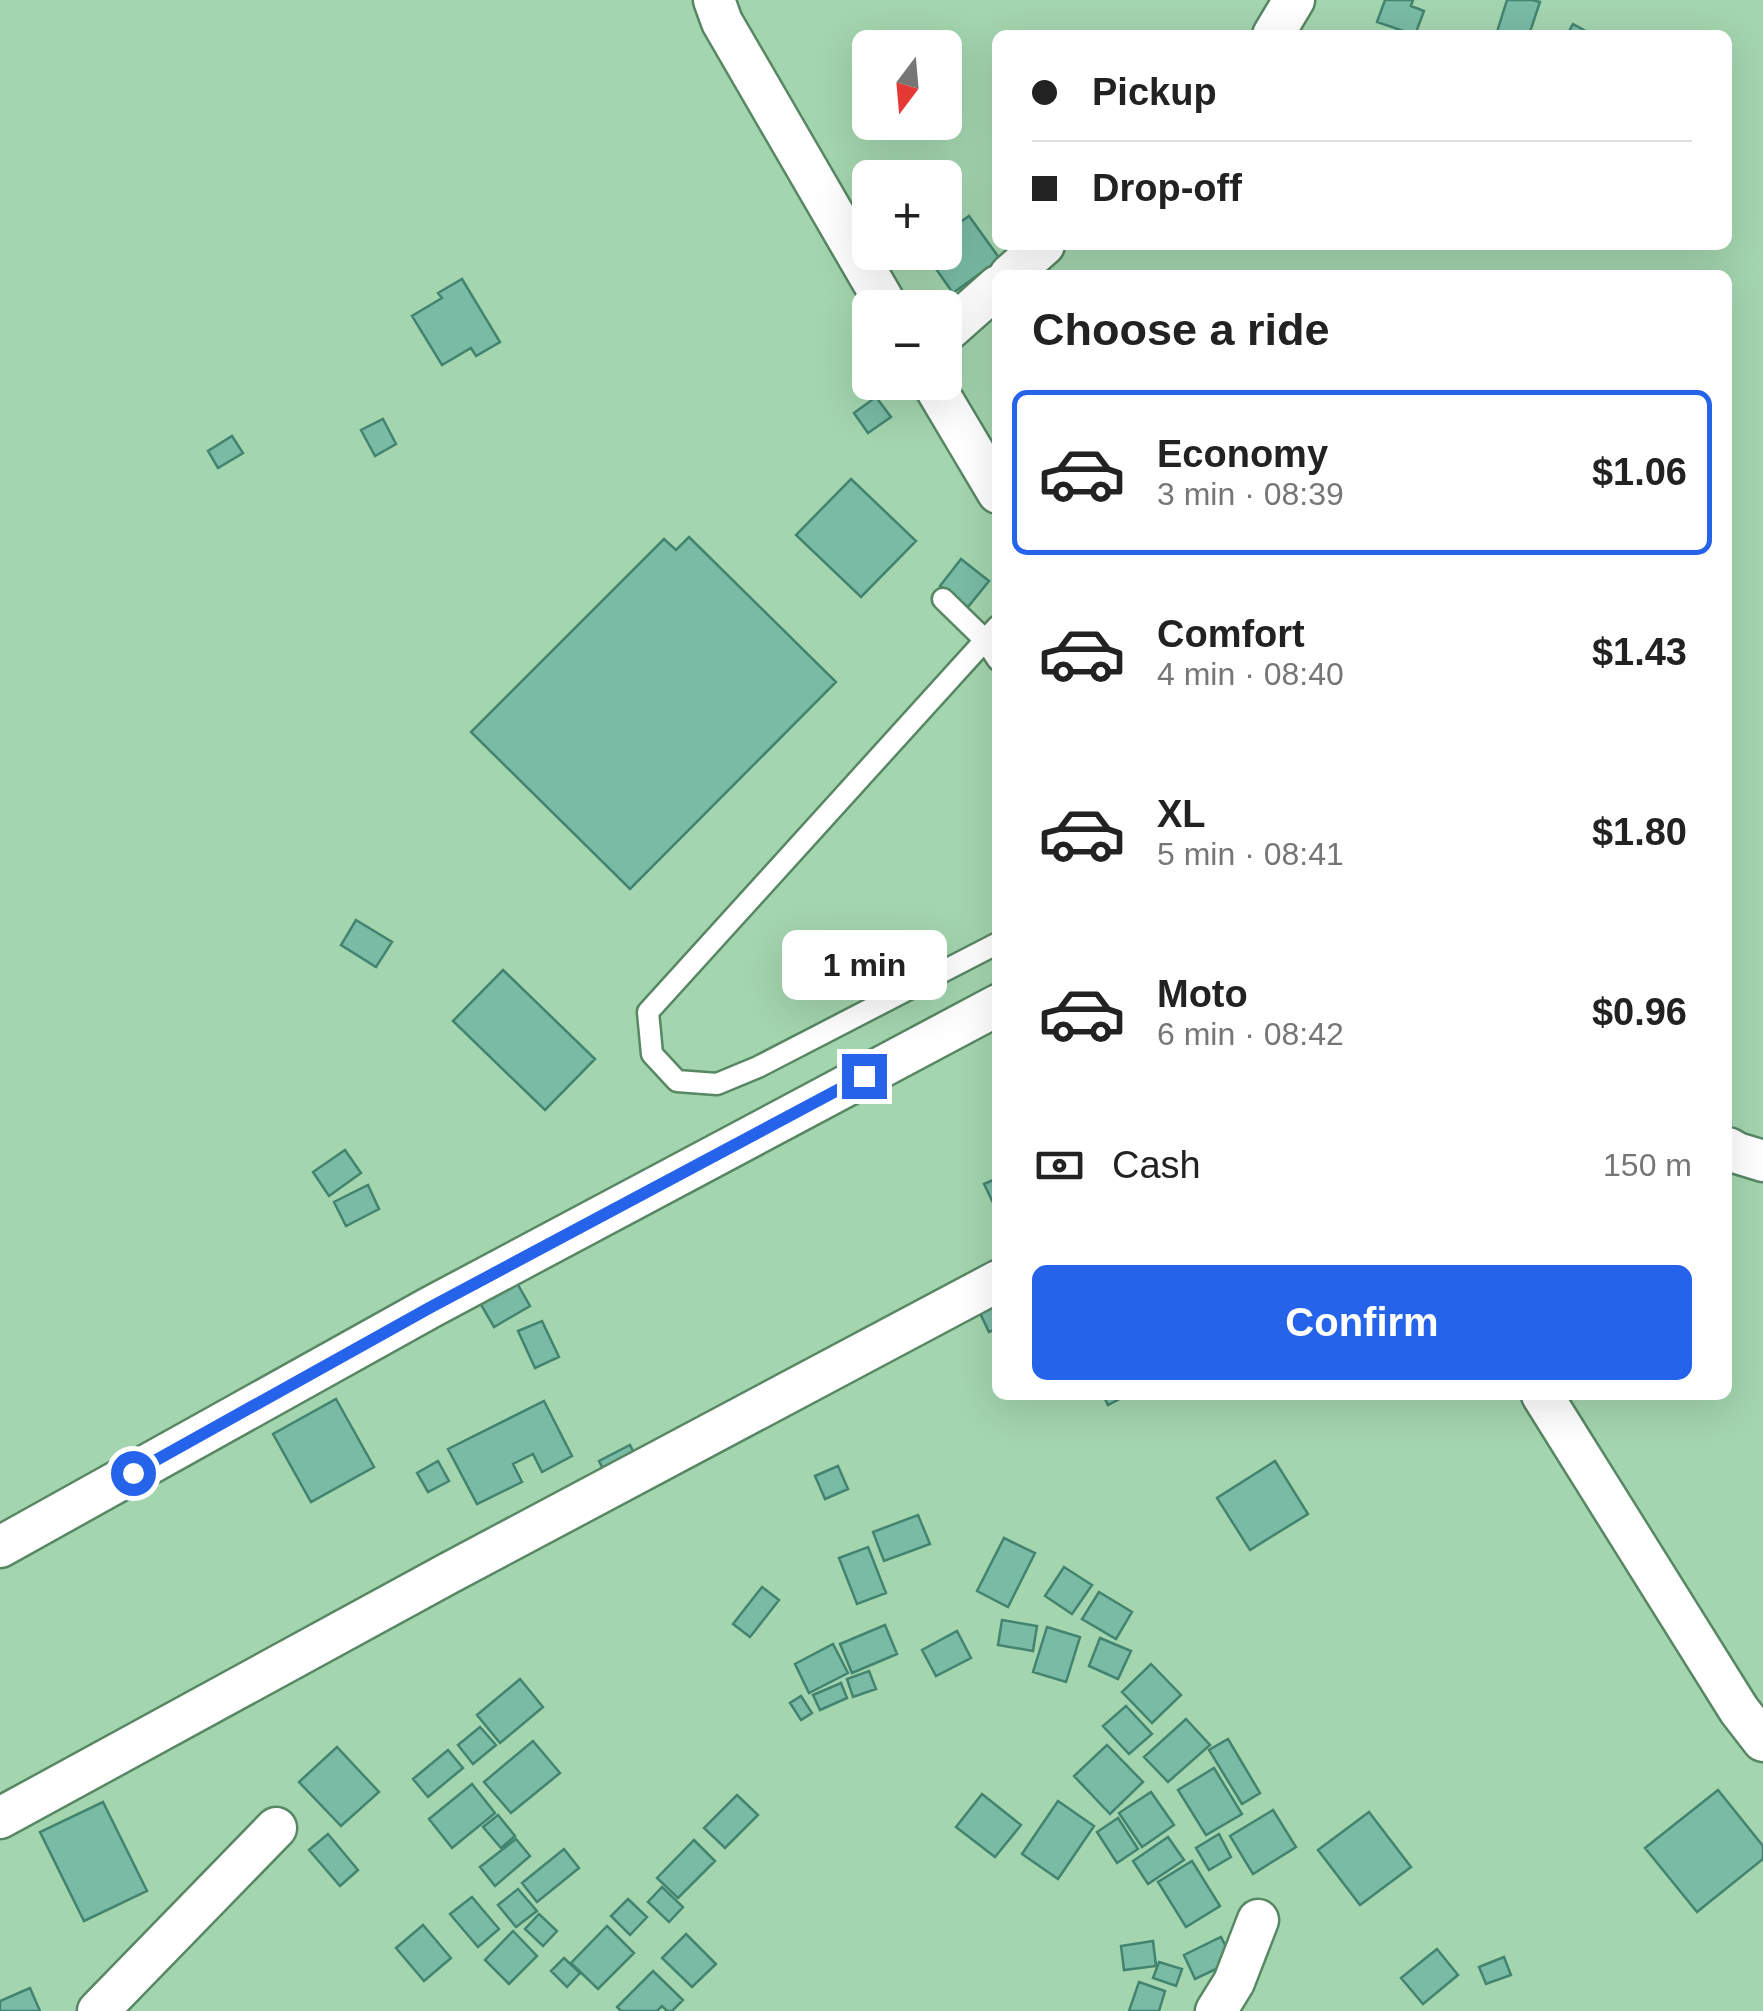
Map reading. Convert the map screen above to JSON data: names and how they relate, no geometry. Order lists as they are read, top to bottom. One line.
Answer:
{"north":"bottom","page":{"map_buttons":["+","−"],"banner":["Pickup","Drop-off"],"heading":"Choose a ride","list":[{"name":"Economy","note":"3 min · 08:39","value":"$1.06"},{"name":"Comfort","note":"4 min · 08:40","value":"$1.43"},{"name":"XL","note":"5 min · 08:41","value":"$1.80"},{"name":"Moto","note":"6 min · 08:42","value":"$0.96"}],"bubble":"1 min","pay":["Cash","150 m"],"buttons":"Confirm"}}
